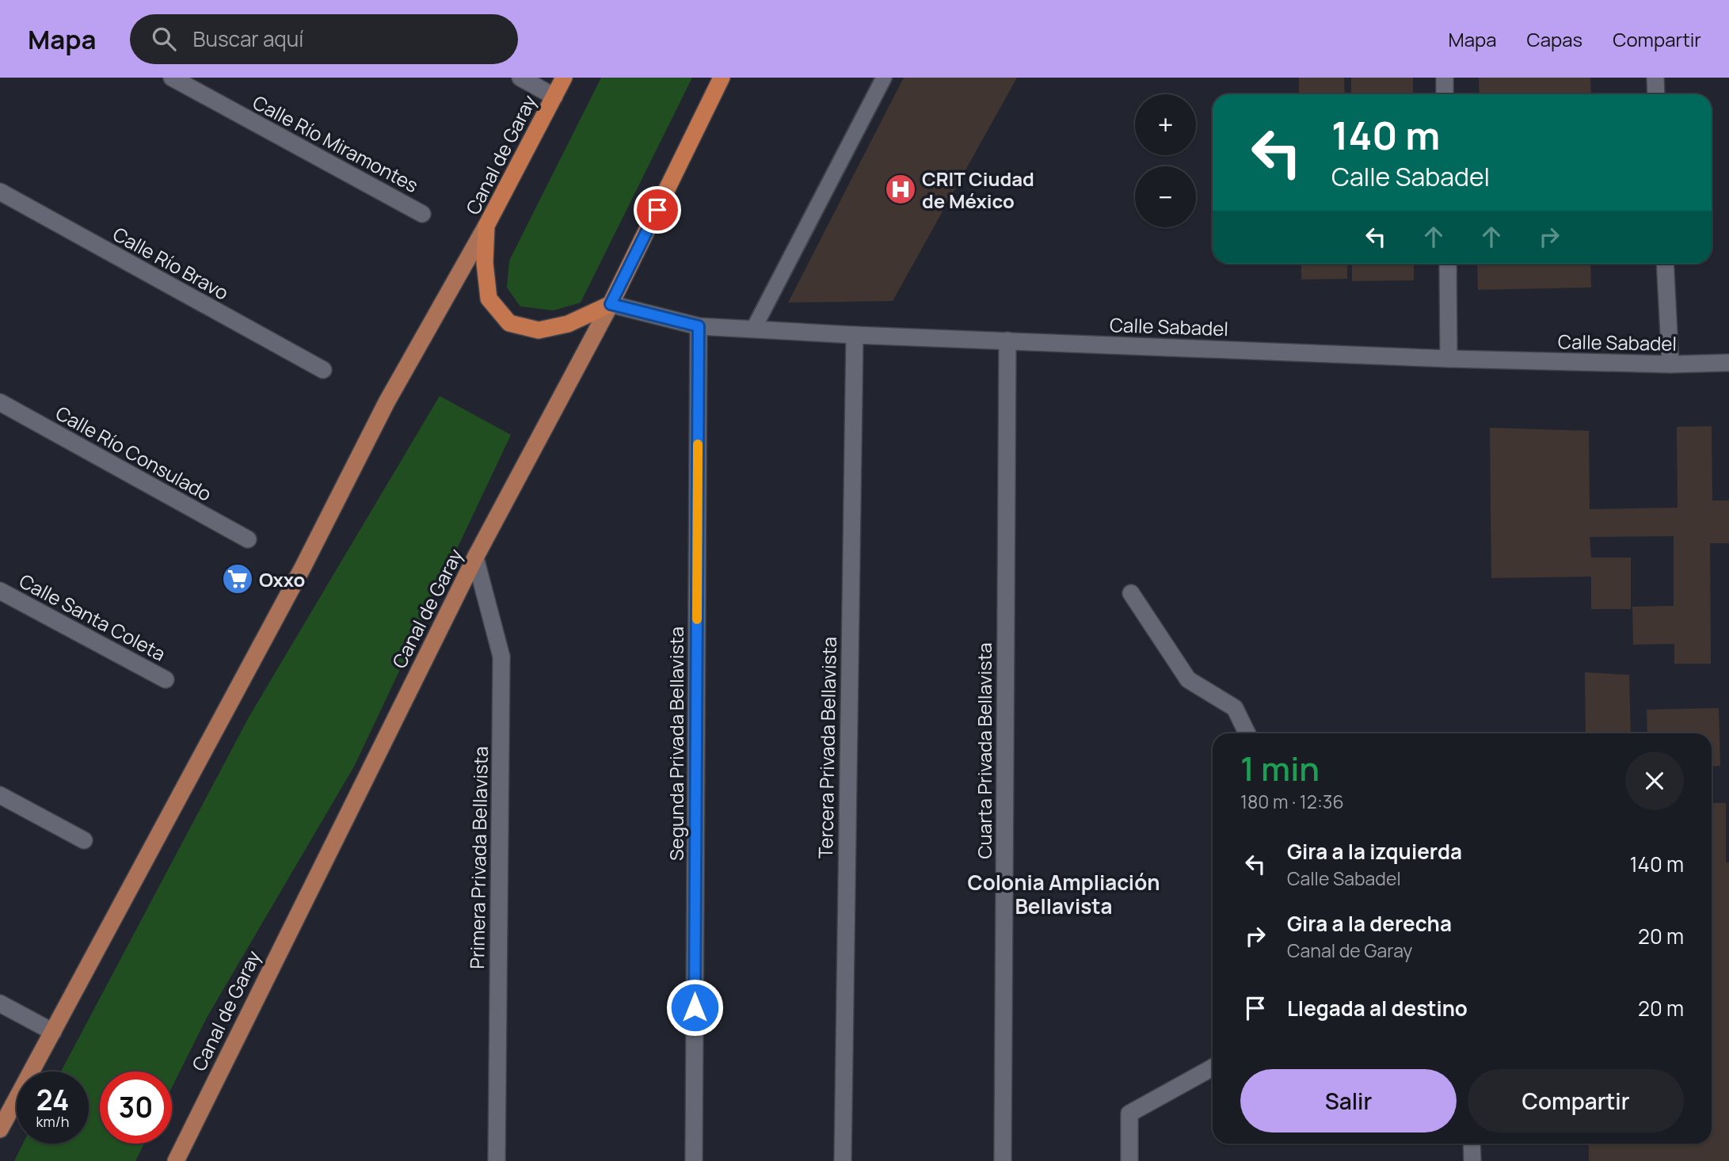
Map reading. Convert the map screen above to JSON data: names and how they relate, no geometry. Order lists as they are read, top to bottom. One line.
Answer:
{"streets":{"highway":["Canal de Garay"],"street":["Calle Río Miramontes","Calle Río Bravo","Calle Sabadel","Calle Río Consulado","Calle Santa Coleta","Segunda Privada Bellavista","Tercera Privada Bellavista","Cuarta Privada Bellavista","Primera Privada Bellavista"]},"crossings":[["Canal de Garay","Calle Sabadel"],["Canal de Garay","Primera Privada Bellavista"],["Calle Sabadel","Segunda Privada Bellavista"],["Calle Sabadel","Tercera Privada Bellavista"],["Calle Sabadel","Cuarta Privada Bellavista"]],"districts":["Colonia Ampliación Bellavista"],"places":{"hospital":["CRIT Ciudad de México"],"supermarket":["Oxxo"]},"page":{"header":"Mapa","search":"Buscar aquí","nav":["Mapa","Capas","Compartir"],"map_buttons":["+","−"],"turn":["140 m","Calle Sabadel"],"heading":["1 min","180 m · 12:36"],"list":[{"name":"Gira a la izquierda","note":"Calle Sabadel","value":"140 m"},{"name":"Gira a la derecha","note":"Canal de Garay","value":"20 m"},{"name":"Llegada al destino","value":"20 m"}],"buttons":["Salir","Compartir"],"speed":"24 km/h","limit":"30"}}
